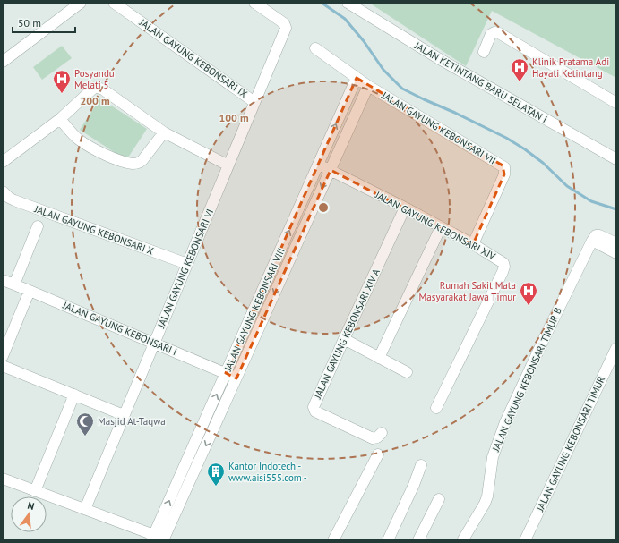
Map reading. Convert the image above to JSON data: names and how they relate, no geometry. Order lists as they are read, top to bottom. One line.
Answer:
{"streets":{"street":["JALAN GAYUNG KEBONSARI IX","JALAN KETINTANG BARU SELATAN I","JALAN GAYUNG KEBONSARI VII","JALAN GAYUNG KEBONSARI XIV","JALAN GAYUNG KEBONSARI X","JALAN GAYUNG KEBONSARI VI","JALAN GAYUNG KEBONSARI VIII","JALAN GAYUNG KEBONSARI I","JALAN GAYUNG KEBONSARI XIV A","JALAN GAYUNG KEBONSARI TIMUR B","JALAN GAYUNG KEBONSARI TIMUR"]},"crossings":[["JALAN GAYUNG KEBONSARI IX","JALAN GAYUNG KEBONSARI VI"],["JALAN GAYUNG KEBONSARI VII","JALAN GAYUNG KEBONSARI XIV"],["JALAN GAYUNG KEBONSARI VII","JALAN GAYUNG KEBONSARI VIII"],["JALAN GAYUNG KEBONSARI XIV","JALAN GAYUNG KEBONSARI VIII"],["JALAN GAYUNG KEBONSARI XIV","JALAN GAYUNG KEBONSARI XIV A"],["JALAN GAYUNG KEBONSARI X","JALAN GAYUNG KEBONSARI VI"],["JALAN GAYUNG KEBONSARI VI","JALAN GAYUNG KEBONSARI I"],["JALAN GAYUNG KEBONSARI VIII","JALAN GAYUNG KEBONSARI I"]],"places":{"hospital":["Klinik Pratama Adi Hayati Ketintang","Posyandu Melati 5","Rumah Sakit Mata Masyarakat Jawa Timur"],"mosque":["Masjid At-Taqwa"],"building":["Kantor Indotech - www.aisi555.com -"]},"scale_bar":"50 m","north":"top","rings":["200 m","100 m"]}
